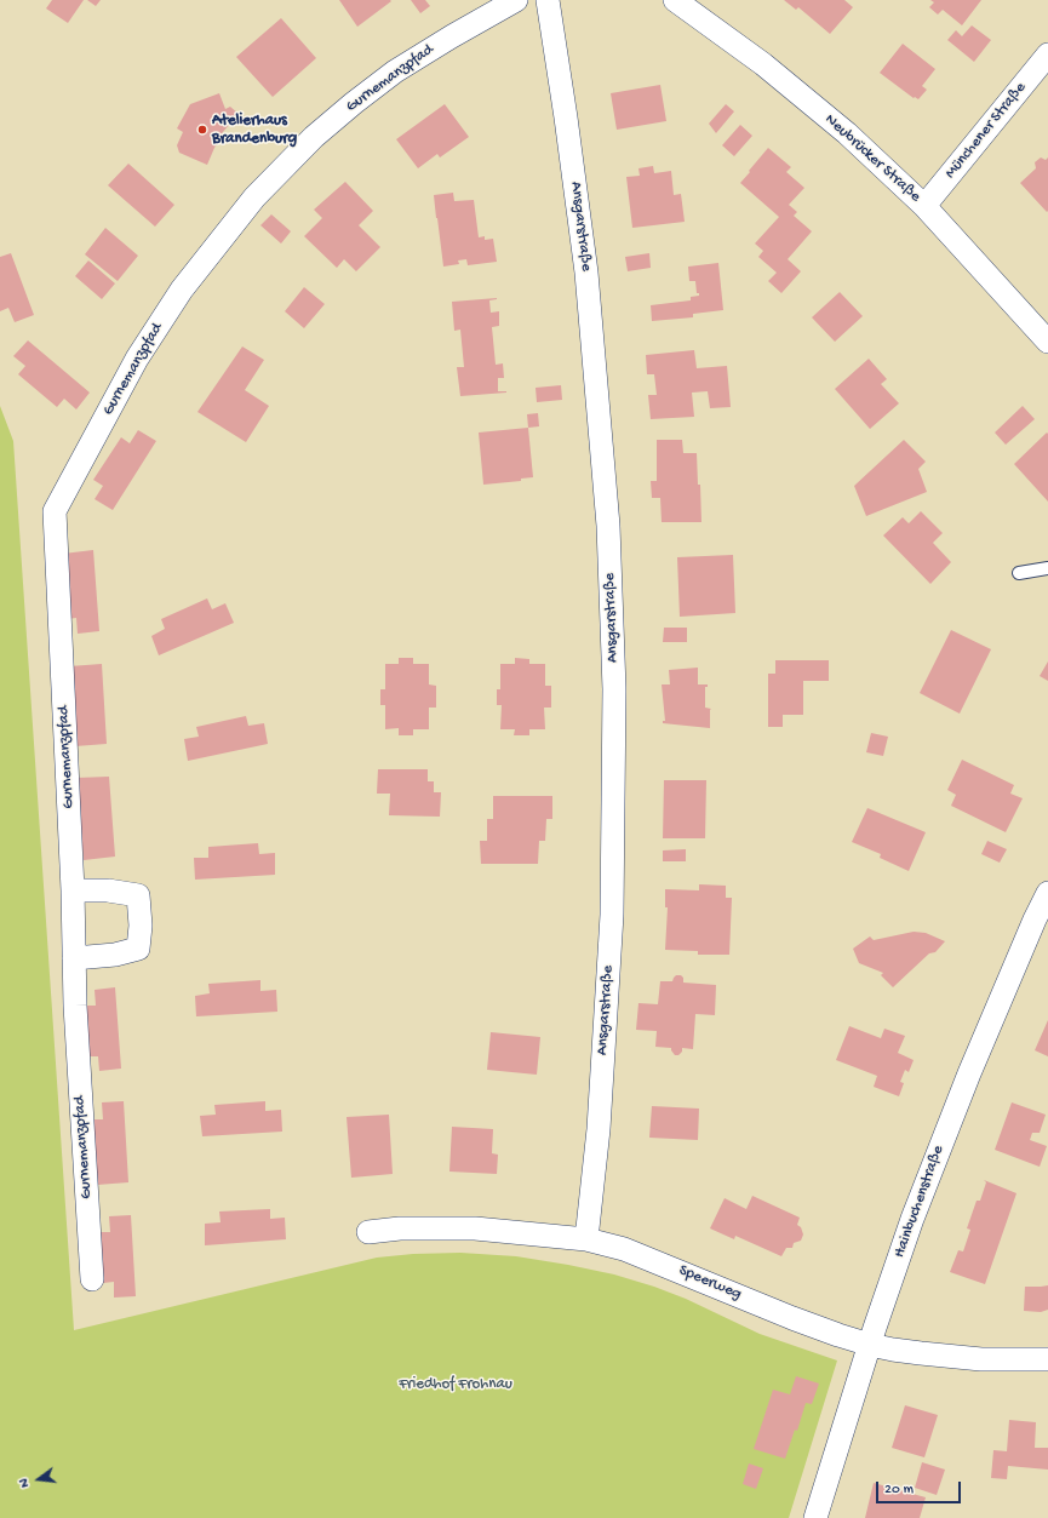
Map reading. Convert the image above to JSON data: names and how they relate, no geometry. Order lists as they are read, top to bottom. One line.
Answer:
{"streets":{"street":["Gurnemanzpfad","Münchener Straße","Neubrücker Straße","Ansgarstraße","Hainbuchenstraße","Speerweg"]},"crossings":[["Münchener Straße","Neubrücker Straße"],["Ansgarstraße","Speerweg"],["Hainbuchenstraße","Speerweg"]],"parks":["Friedhof Frohnau"],"places":["Atelierhaus Brandenburg"],"scale_bar":"20 m","north":"left"}
